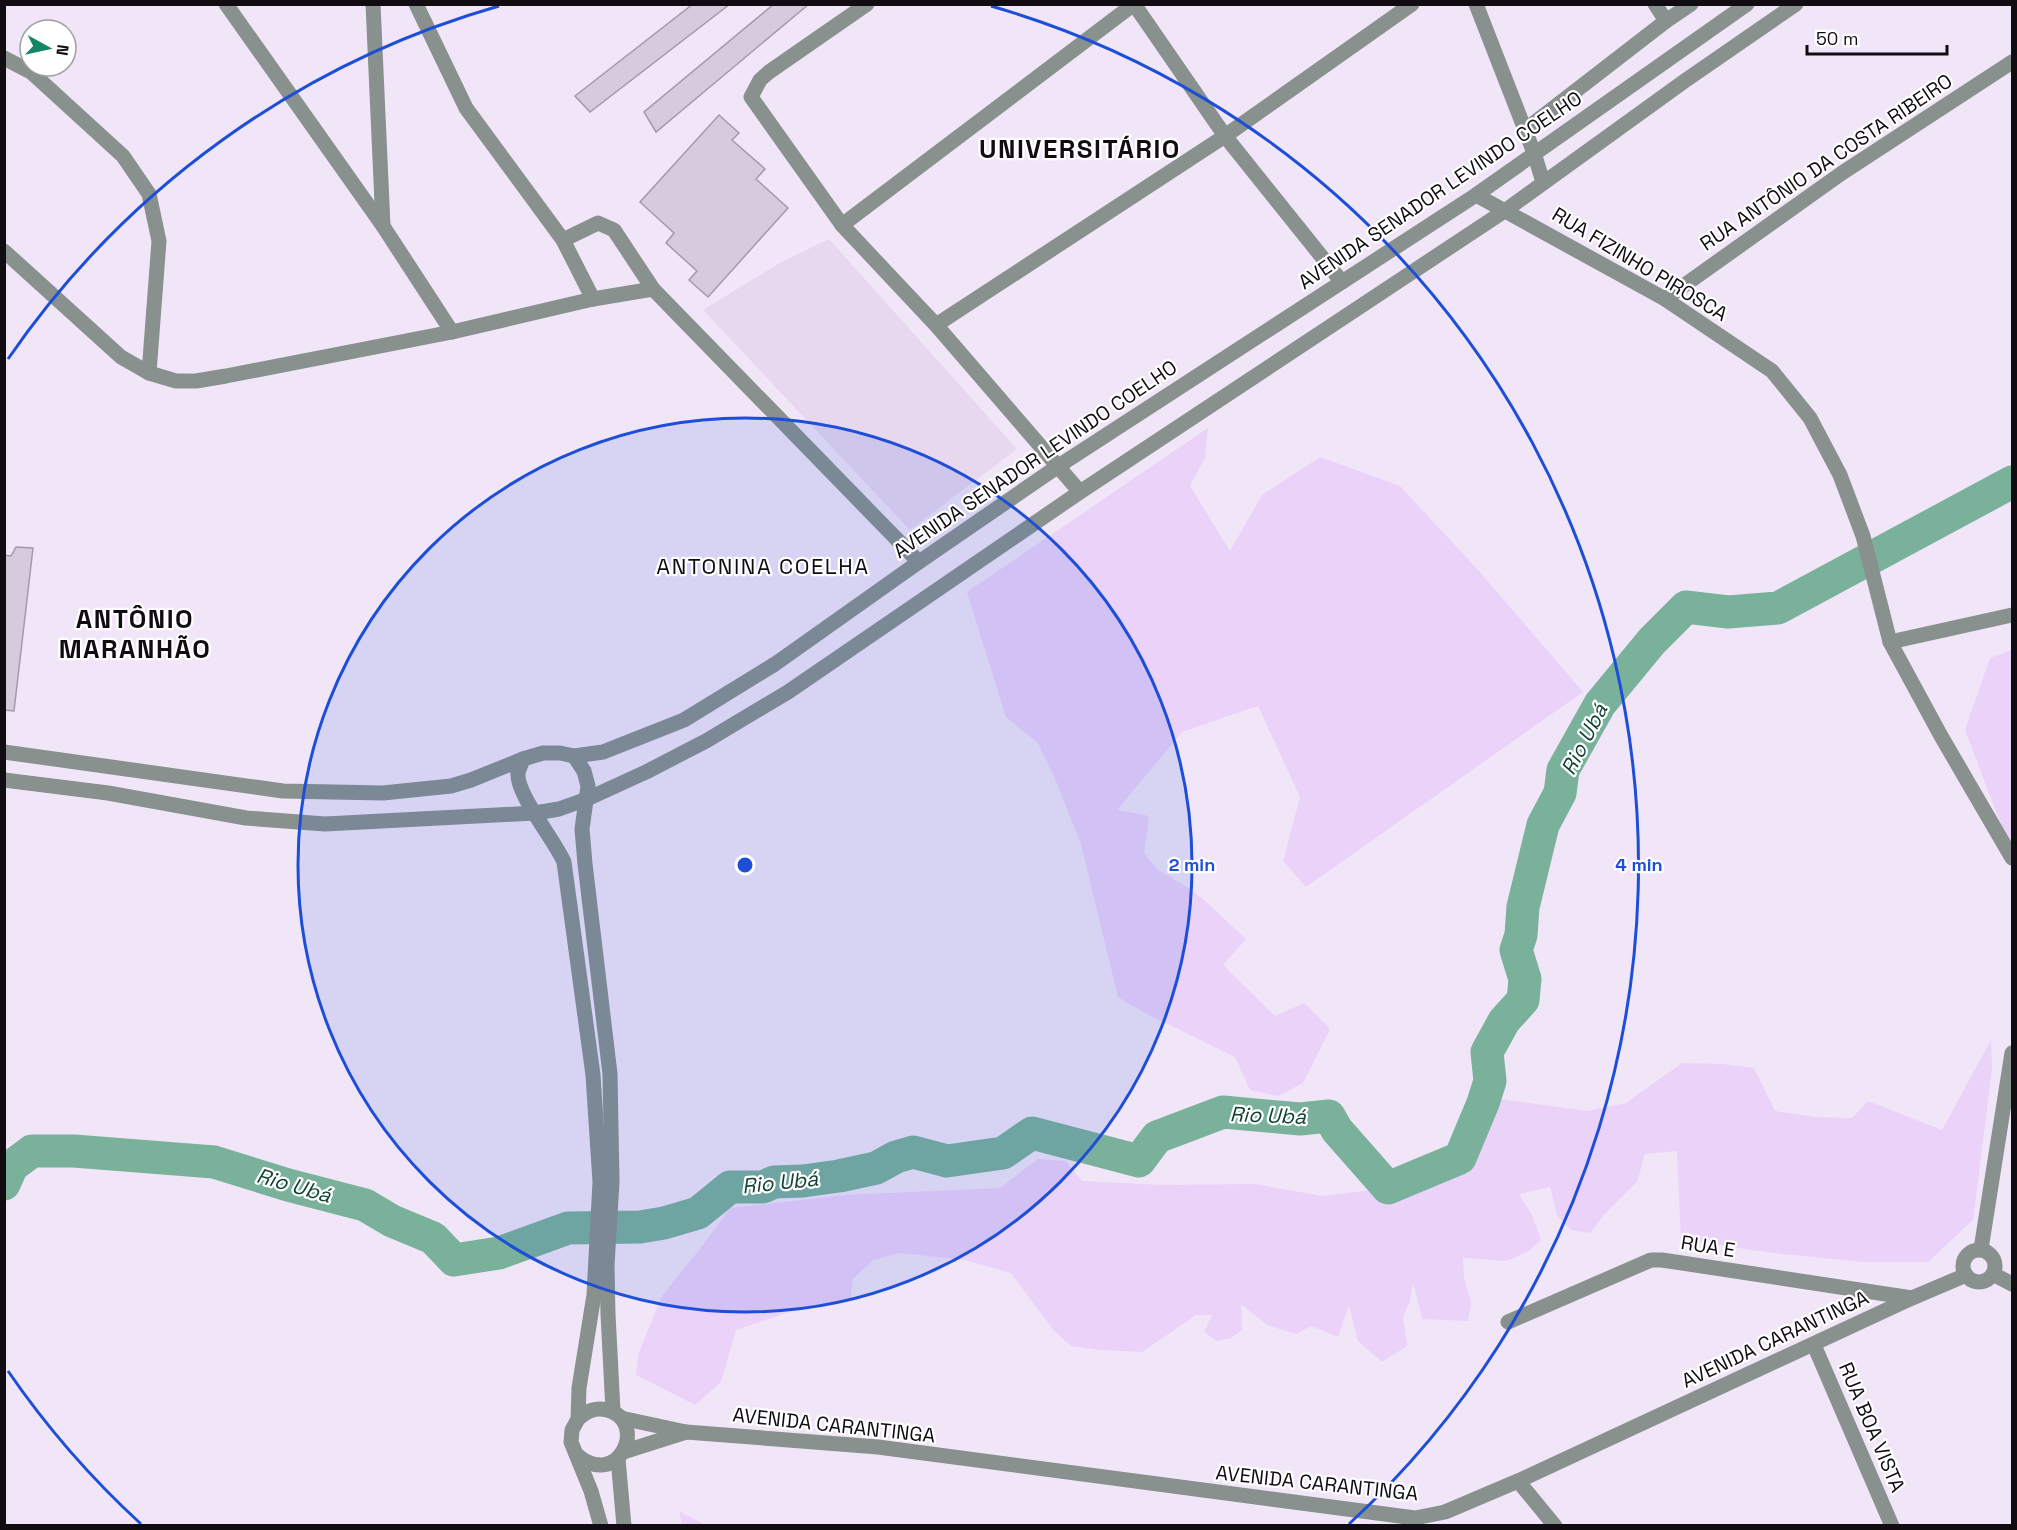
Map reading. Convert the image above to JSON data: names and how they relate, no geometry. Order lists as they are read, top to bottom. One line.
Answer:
{"streets":{"street":["RUA ANTÔNIO DA COSTA RIBEIRO","AVENIDA SENADOR LEVINDO COELHO","RUA FIZINHO PIROSCA","RUA E","AVENIDA CARANTINGA","RUA BOA VISTA"]},"crossings":[["RUA ANTÔNIO DA COSTA RIBEIRO","RUA FIZINHO PIROSCA"],["AVENIDA SENADOR LEVINDO COELHO","RUA FIZINHO PIROSCA"],["RUA E","AVENIDA CARANTINGA"],["AVENIDA CARANTINGA","RUA BOA VISTA"]],"districts":["UNIVERSITÁRIO","ANTONINA COELHA","ANTÔNIO MARANHÃO"],"water":["Rio Ubá"],"scale_bar":"50 m","north":"right","rings":["2 min","4 min"]}
